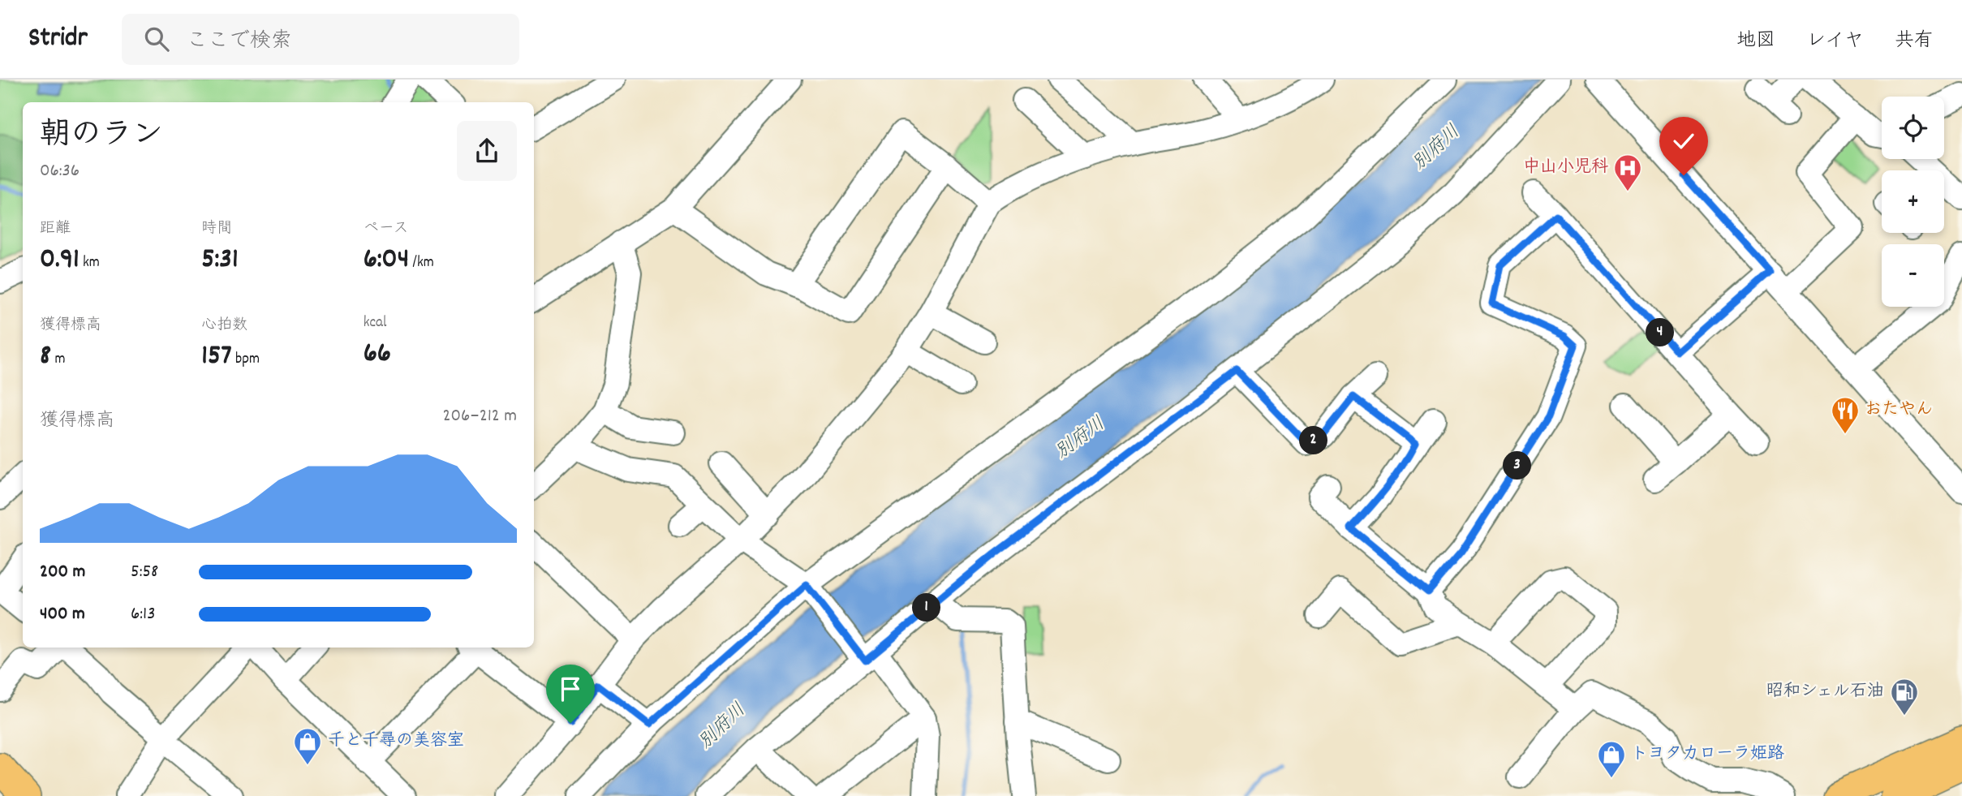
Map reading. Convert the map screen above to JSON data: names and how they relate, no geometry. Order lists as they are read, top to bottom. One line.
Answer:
{"water":["別府川"],"places":{"hospital":["中山小児科"],"restaurant":["おたやん"],"fuel station":["昭和シェル石油"],"shop":["千と千尋の美容室","トヨタカローラ姫路"]},"page":{"header":"Stridr","search":"ここで検索","nav":["地図","レイヤ","共有"],"map_buttons":["+","−"],"heading":["朝のラン","06:36"],"stats":[["距離","0.91 km"],["時間","5:31"],["ペース","6:04 /km"],["獲得標高","8 m"],["心拍数","157 bpm"],["kcal","66"]],"pins":["4","2","3","1"],"chart":["獲得標高","206–212 m"],"list":[{"name":"200 m","note":"5:58"},{"name":"400 m","note":"6:13"}]}}
